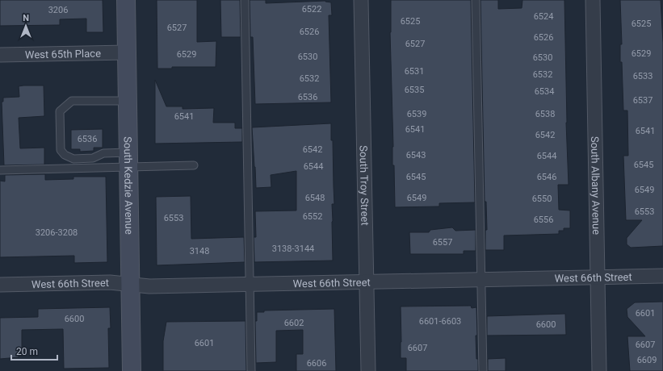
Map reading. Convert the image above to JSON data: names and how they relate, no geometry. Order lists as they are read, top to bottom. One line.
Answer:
{"streets":{"main road":["South Kedzie Avenue"],"street":["West 65th Place","South Troy Street","South Albany Avenue","West 66th Street"]},"crossings":[["West 65th Place","South Kedzie Avenue"],["South Kedzie Avenue","West 66th Street"],["South Troy Street","West 66th Street"],["South Albany Avenue","West 66th Street"]],"house_numbers":["6522","3206","6524","6525","6525","6527","6526","6526","6527","6529","6529","6530","6530","6531","6532","6533","6532","6535","6534","6536","6537","6539","6538","6541","6541","6541","6542","6536","6542","6543","6544","6545","6544","6545","6546","6549","6548","6549","6550","6553","6552","6553","6556","3206-3208","6557","3138-3144","3148","6601","6600","6601-6603","6602","6600","6601","6607","6607","6609","6606"],"scale_bar":"20 m","north":"top"}
